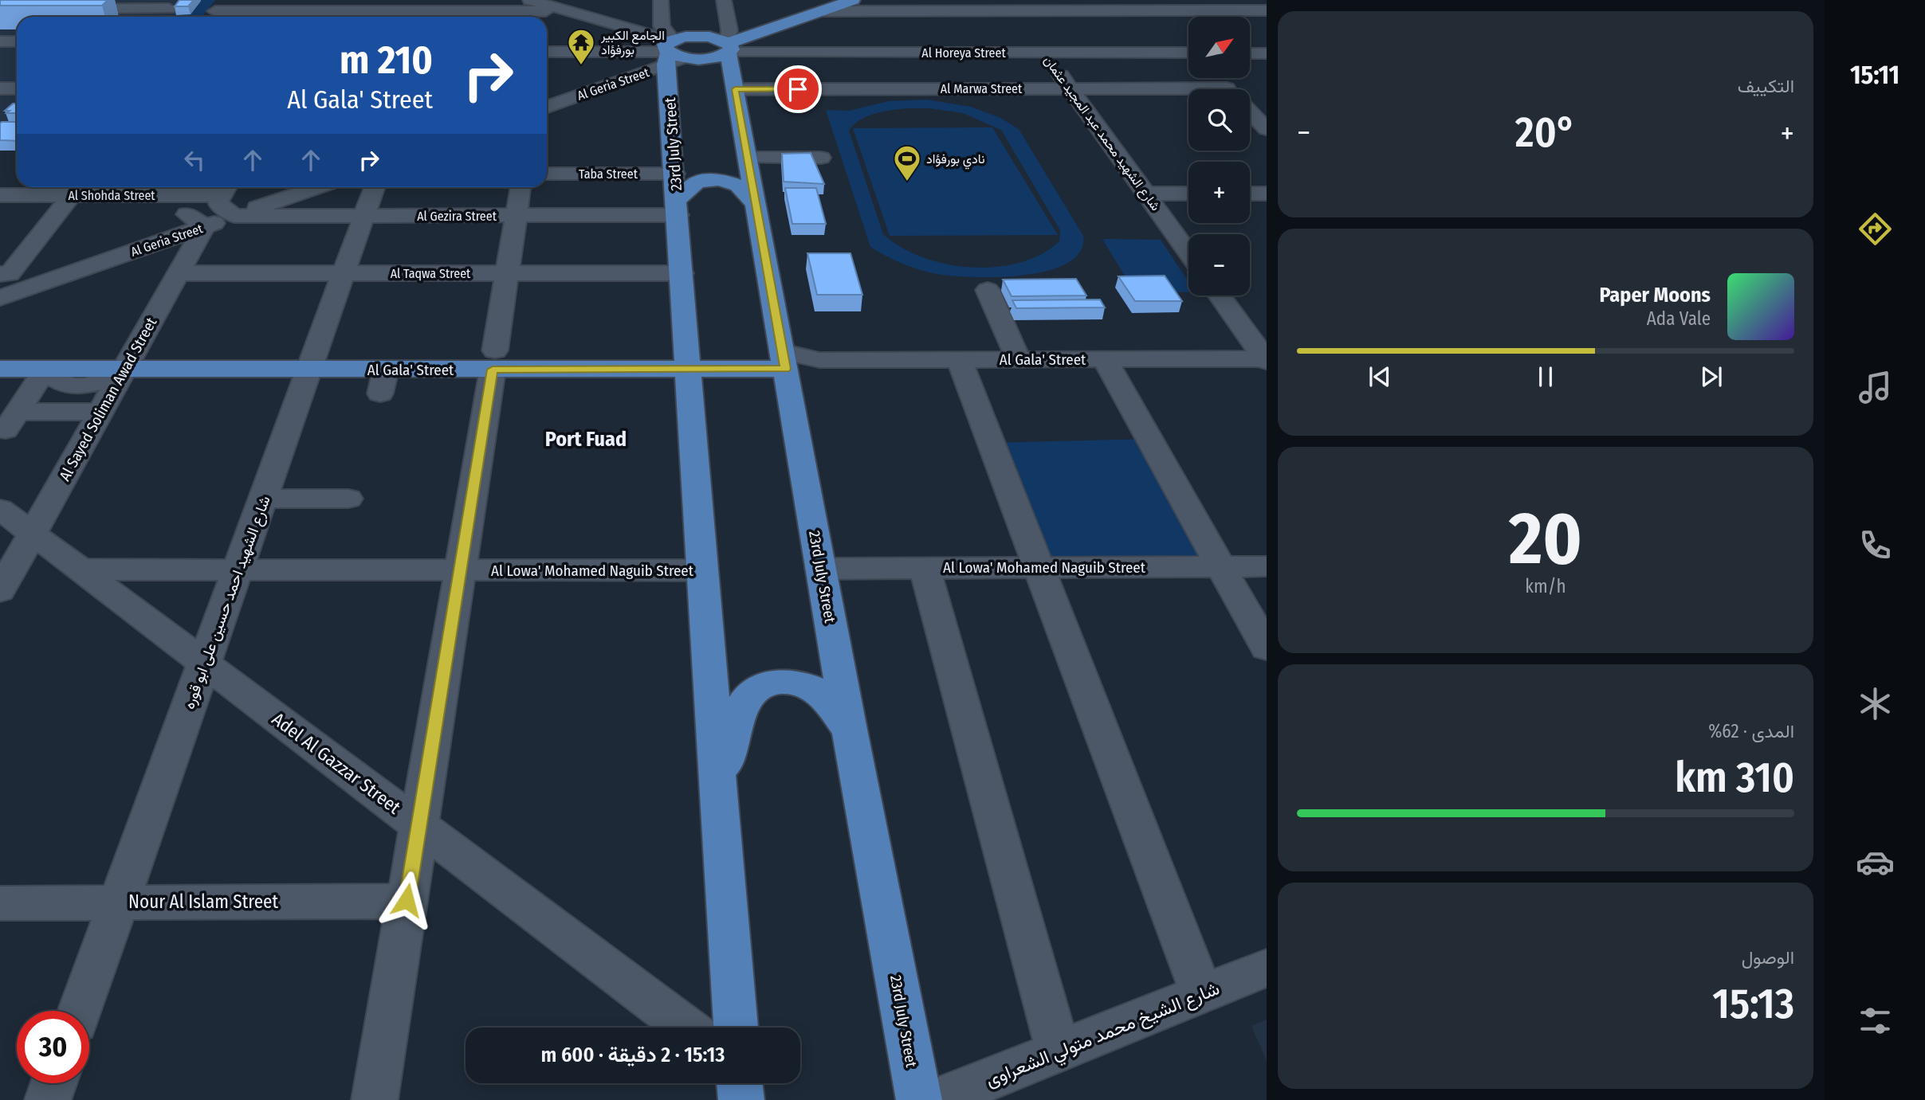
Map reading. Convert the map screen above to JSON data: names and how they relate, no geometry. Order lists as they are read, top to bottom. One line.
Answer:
{"streets":{"main road":["23rd July Street","Al Gala' Street"],"street":["Al Horeya Street","Al Geria Street","Al Marwa Street","شارع الشهيد محمد عبد المجيد عثمان","Taba Street","Al Shohda Street","Al Gezira Street","Al Taqwa Street","Al Sayed Soliman Awad Street","Al Lowa' Mohamed Naguib Street","شارع الشهيد احمد حسين على ابو قوره","Adel Al Gazzar Street","Nour Al Islam Street","شارع الشيخ محمد متولي الشعراوى"]},"crossings":[["Al Horeya Street","شارع الشهيد محمد عبد المجيد عثمان"],["Al Horeya Street","23rd July Street"],["Al Geria Street","23rd July Street"],["Al Geria Street","Al Shohda Street"],["Al Geria Street","Al Gezira Street"],["Al Geria Street","Al Sayed Soliman Awad Street"],["Al Marwa Street","شارع الشهيد محمد عبد المجيد عثمان"],["Al Marwa Street","23rd July Street"],["23rd July Street","Taba Street"],["23rd July Street","Al Gezira Street"],["23rd July Street","Al Taqwa Street"],["23rd July Street","Al Gala' Street"],["23rd July Street","Al Lowa' Mohamed Naguib Street"],["Taba Street","Al Gezira Street"],["Al Shohda Street","Al Gezira Street"],["Al Gezira Street","شارع الشهيد احمد حسين على ابو قوره"],["Al Taqwa Street","Al Sayed Soliman Awad Street"],["Al Taqwa Street","شارع الشهيد احمد حسين على ابو قوره"],["Al Gala' Street","Al Sayed Soliman Awad Street"],["Al Gala' Street","شارع الشهيد احمد حسين على ابو قوره"],["Al Sayed Soliman Awad Street","Adel Al Gazzar Street"],["Al Lowa' Mohamed Naguib Street","شارع الشهيد احمد حسين على ابو قوره"],["Al Lowa' Mohamed Naguib Street","Adel Al Gazzar Street"],["شارع الشهيد احمد حسين على ابو قوره","Adel Al Gazzar Street"],["شارع الشهيد احمد حسين على ابو قوره","Nour Al Islam Street"]],"districts":["Port Fuad"],"places":{"temple":["الجامع الكبير بورفؤاد"],"sports":["نادي بورفؤاد"]},"north":"top right","page":{"tabs":"15:11","tile":["التكييف",["20","km/h"],["المدى · 62%","310 km"],["الوصول","15:13"]],"map_buttons":["+","−"],"turn":["210 m","Al Gala' Street"],"heat":["−","20°","+"],"song":["Paper Moons","Ada Vale"],"limit":"30","trip":"15:13 · 2 دقيقة · 600 m"}}
